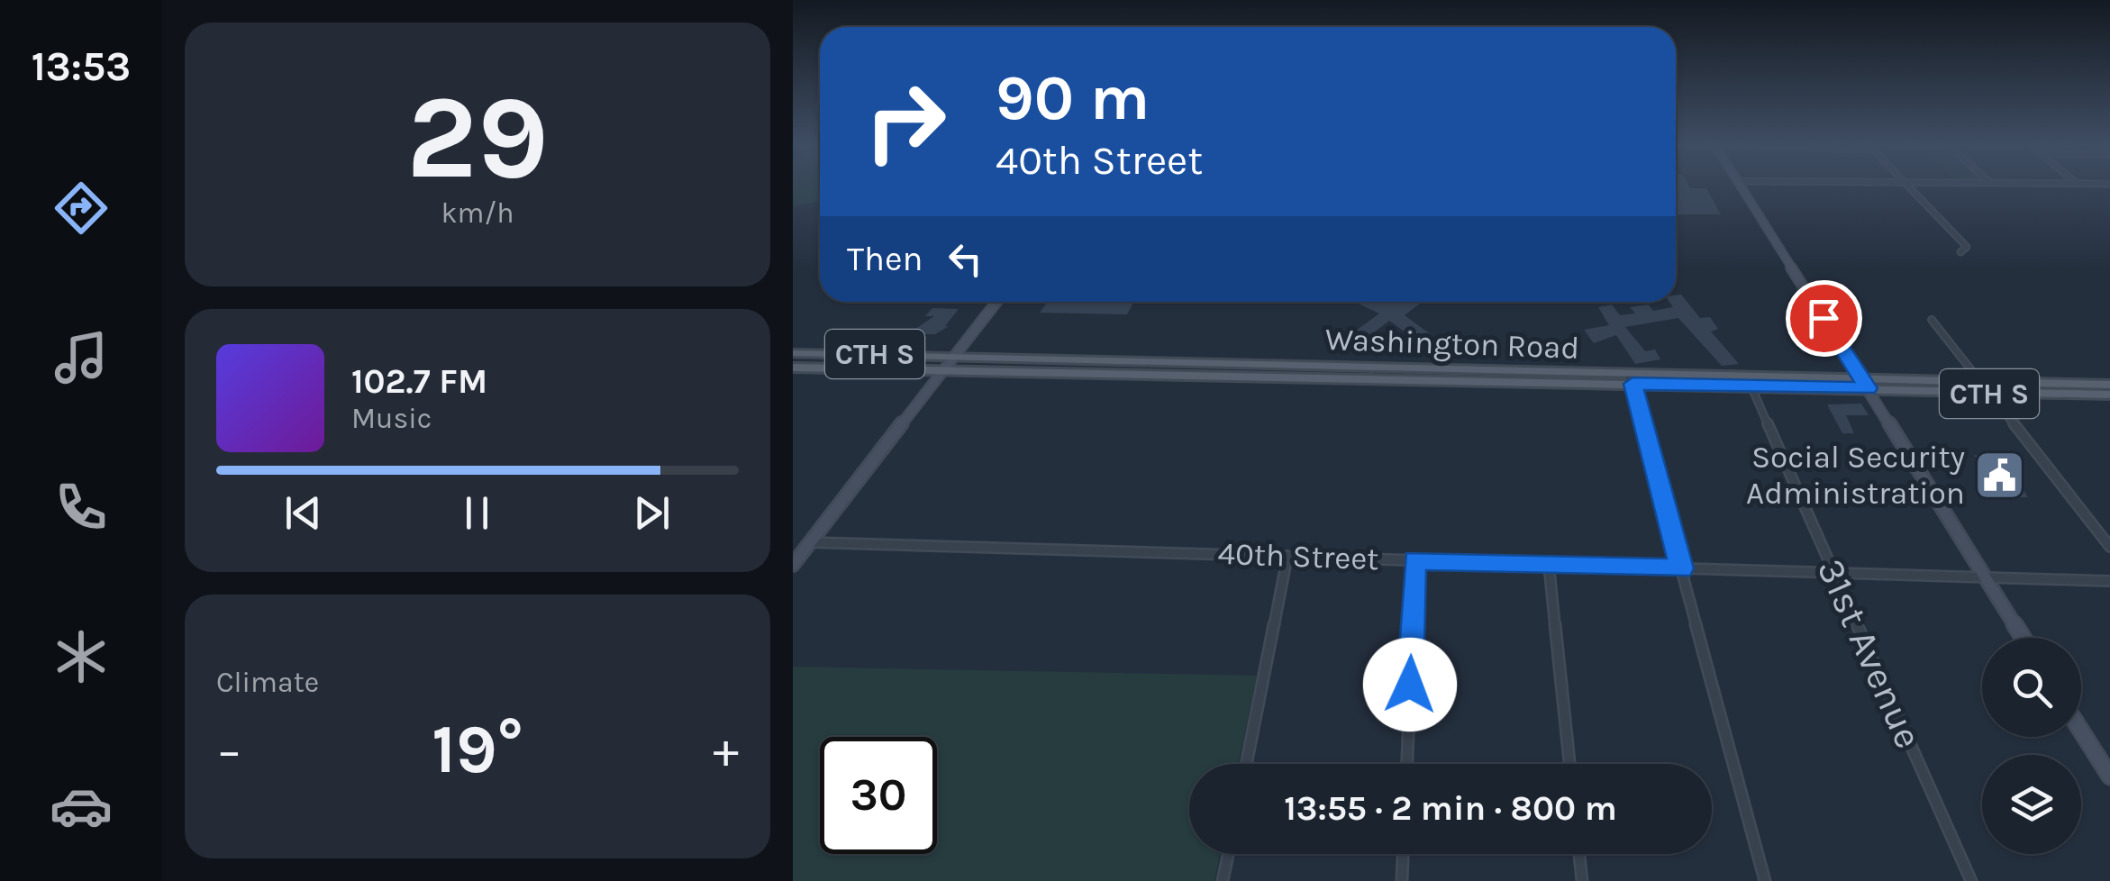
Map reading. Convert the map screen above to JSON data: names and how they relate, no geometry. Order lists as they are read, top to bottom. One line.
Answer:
{"streets":{"main road":["Washington Road","CTH S"],"street":["40th Street","31st Avenue"]},"crossings":[["Washington Road","31st Avenue"],["40th Street","31st Avenue"]],"places":{"public building":["Social Security Administration"]},"page":{"tabs":"13:53","tile":[["29","km/h"],"Climate"],"turn":["90 m","40th Street"],"then":"Then","song":["102.7 FM","Music"],"heat":["−","19°","+"],"limit":"30","trip":"13:55 · 2 min · 800 m"}}
